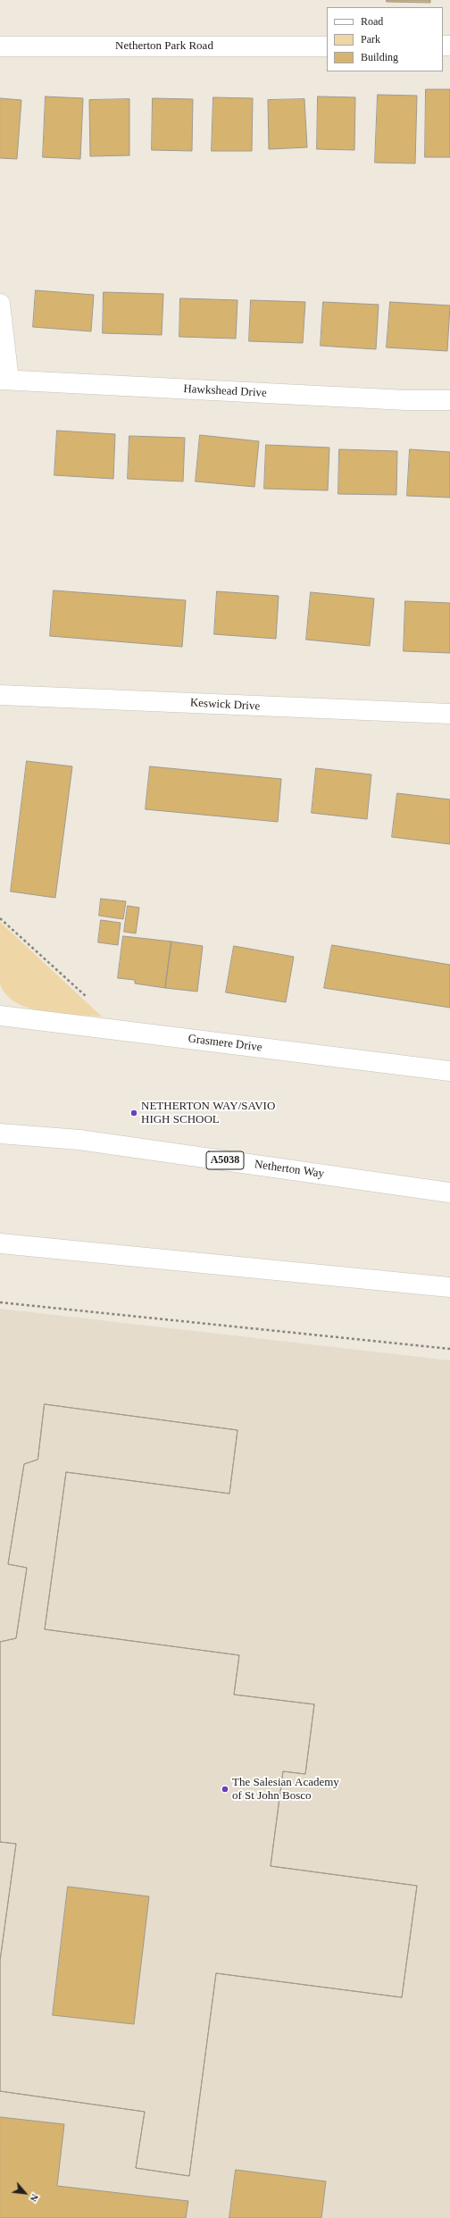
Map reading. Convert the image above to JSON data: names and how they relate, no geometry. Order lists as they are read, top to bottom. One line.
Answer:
{"streets":{"street":["Netherton Park Road","Hawkshead Drive","Keswick Drive","Grasmere Drive","A5038","Netherton Way"]},"places":["NETHERTON WAY/SAVIO HIGH SCHOOL","The Salesian Academy of St John Bosco"],"legend":["Road","Park","Building"],"north":"bottom right"}
